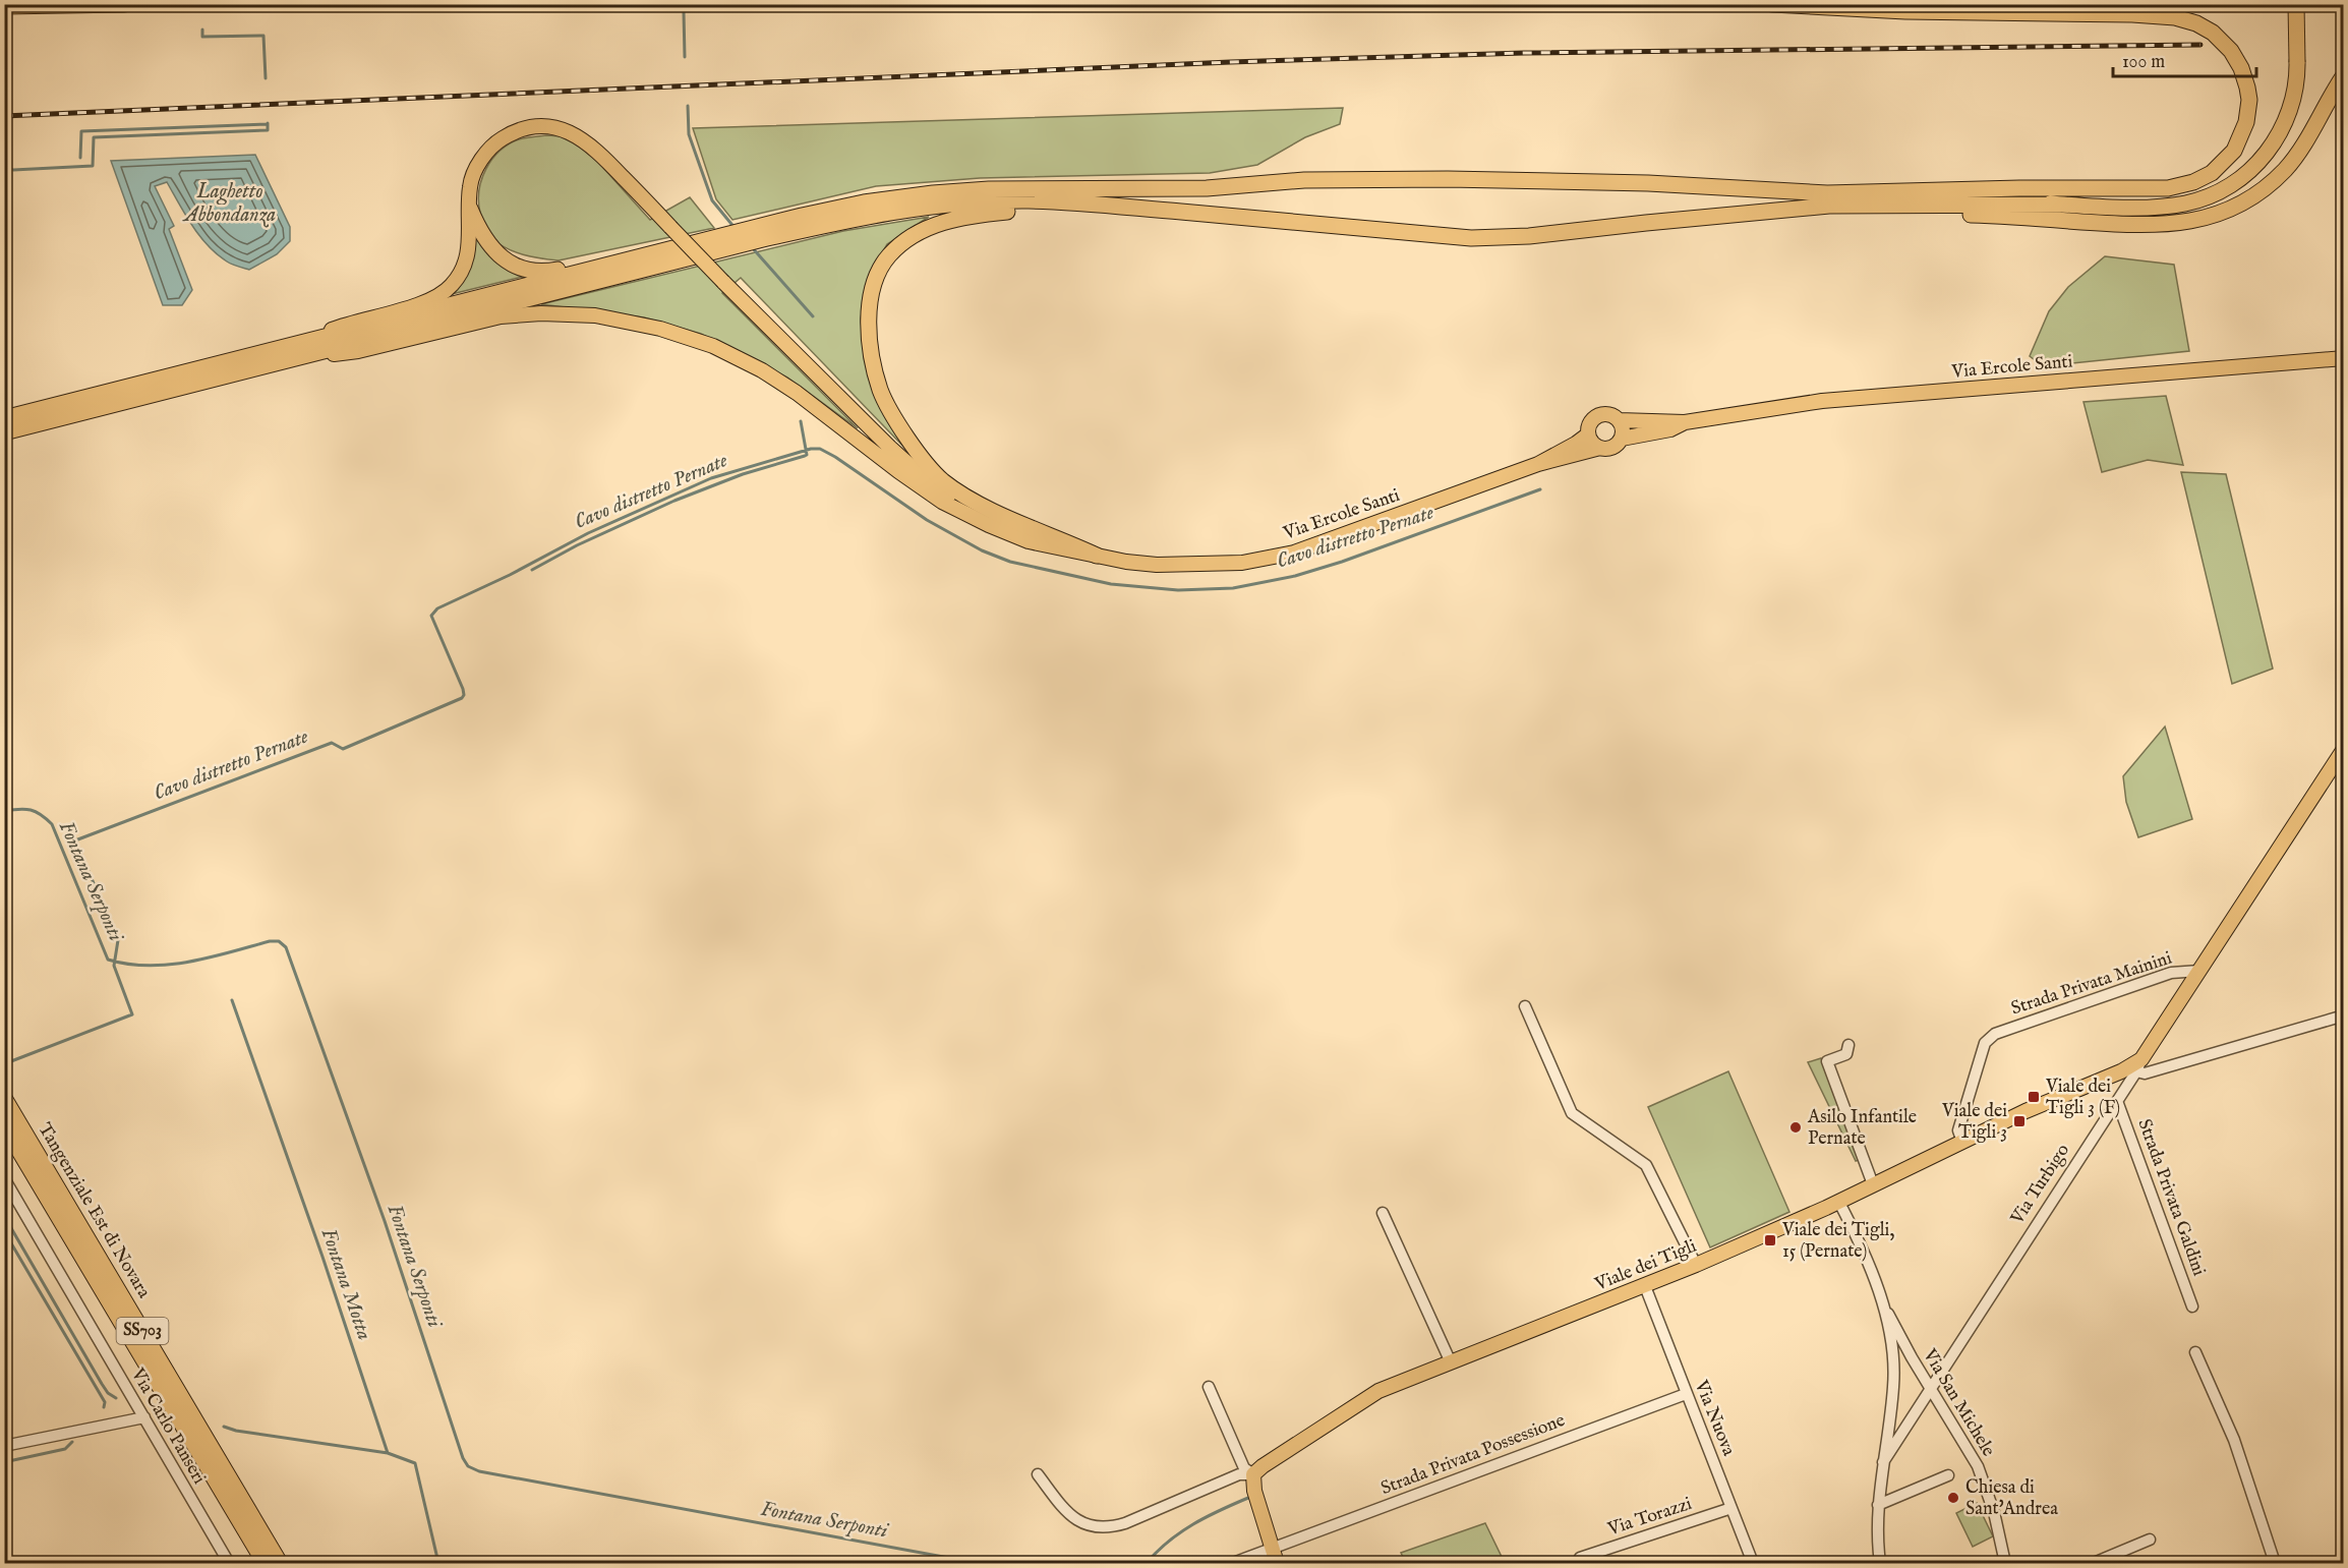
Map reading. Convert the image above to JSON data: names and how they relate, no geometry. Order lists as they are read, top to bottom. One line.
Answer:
{"streets":{"highway":["Tangenziale Est di Novara","SS703"],"main road":["Via Ercole Santi","Via Turbigo","Viale dei Tigli"],"street":["Strada Privata Mainini","Strada Privata Galdini","Via San Michele","Via Nuova","Via Carlo Panseri","Strada Privata Possessione","Via Torazzi"]},"crossings":[["Strada Privata Mainini","Via Turbigo"],["Strada Privata Mainini","Viale dei Tigli"],["Via Turbigo","Strada Privata Galdini"],["Via Turbigo","Viale dei Tigli"],["Via Turbigo","Via San Michele"],["Viale dei Tigli","Via Nuova"],["Via Nuova","Strada Privata Possessione"],["Via Nuova","Via Torazzi"]],"water":["Laghetto Abbondanza","Cavo distretto Pernate","Fontana Serponti","Fontana Motta"],"places":{"transit":["Viale dei Tigli 3 (F)","Viale dei Tigli 3","Viale dei Tigli, 15 (Pernate)"],"other":["Asilo Infantile Pernate","Chiesa di Sant'Andrea"]},"scale_bar":"100 m"}
